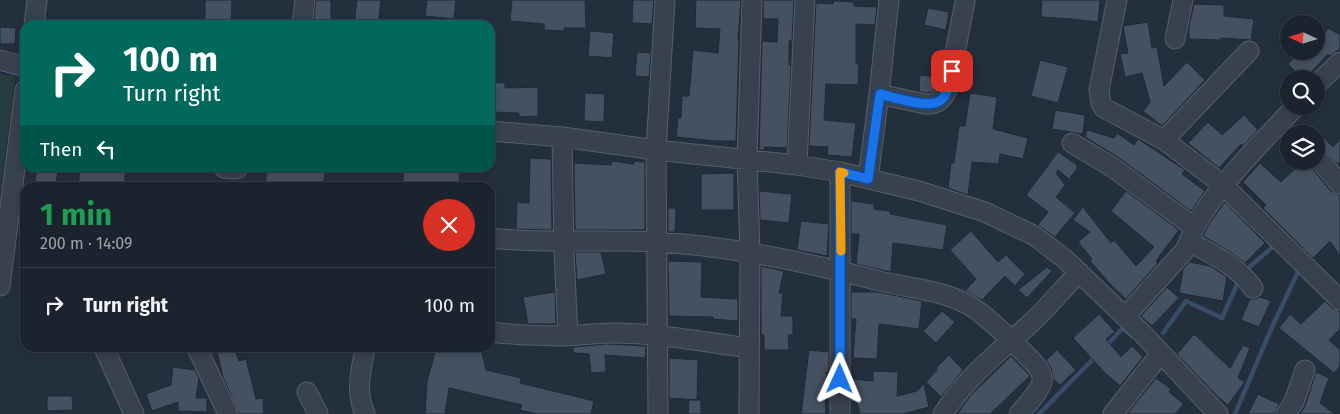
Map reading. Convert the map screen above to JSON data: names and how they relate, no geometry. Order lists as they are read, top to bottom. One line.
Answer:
{"north":"left","page":{"turn":["100 m","Turn right"],"then":"Then","heading":["1 min","200 m · 14:09"],"list":[{"name":"Turn right","value":"100 m"}]}}
